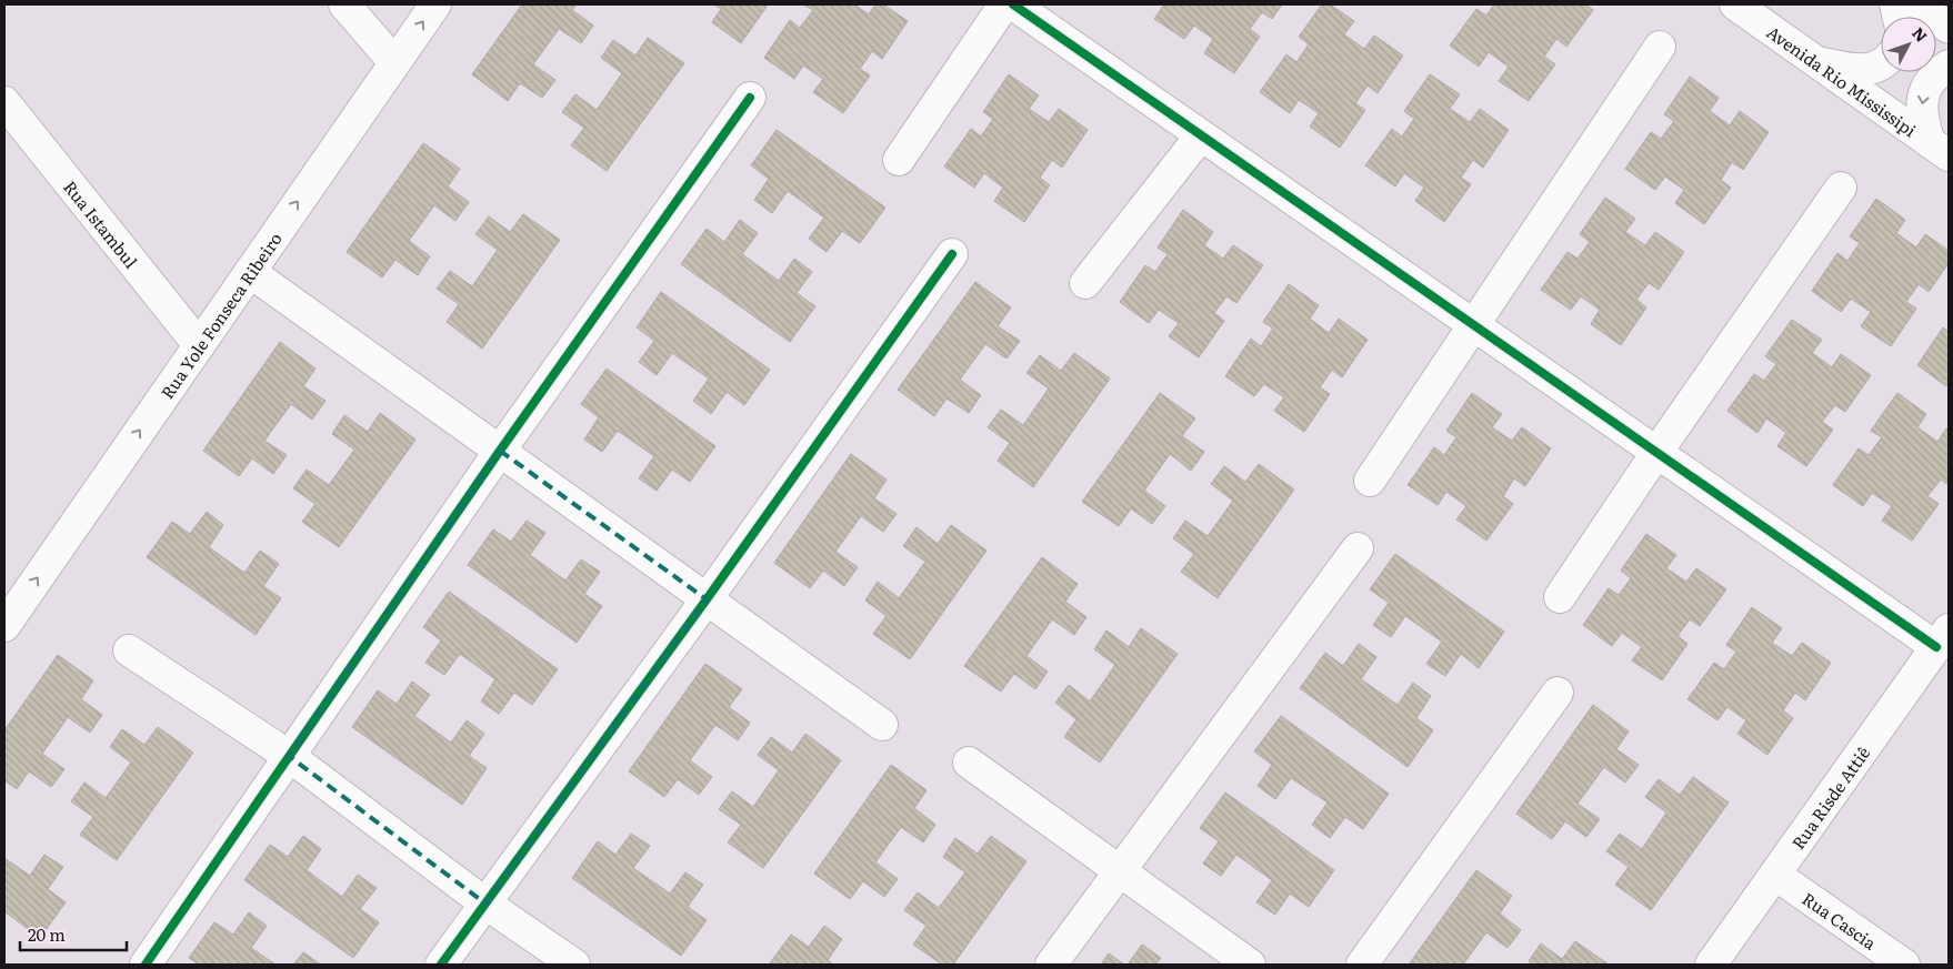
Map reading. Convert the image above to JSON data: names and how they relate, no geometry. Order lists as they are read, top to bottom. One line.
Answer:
{"streets":{"street":["Avenida Rio Mississipi","Rua Istambul","Rua Yole Fonseca Ribeiro","Rua Risde Attiê","Rua Cascia"]},"crossings":[["Rua Istambul","Rua Yole Fonseca Ribeiro"],["Rua Risde Attiê","Rua Cascia"]],"one_way":["Rua Yole Fonseca Ribeiro"],"scale_bar":"20 m","north":"top right"}
